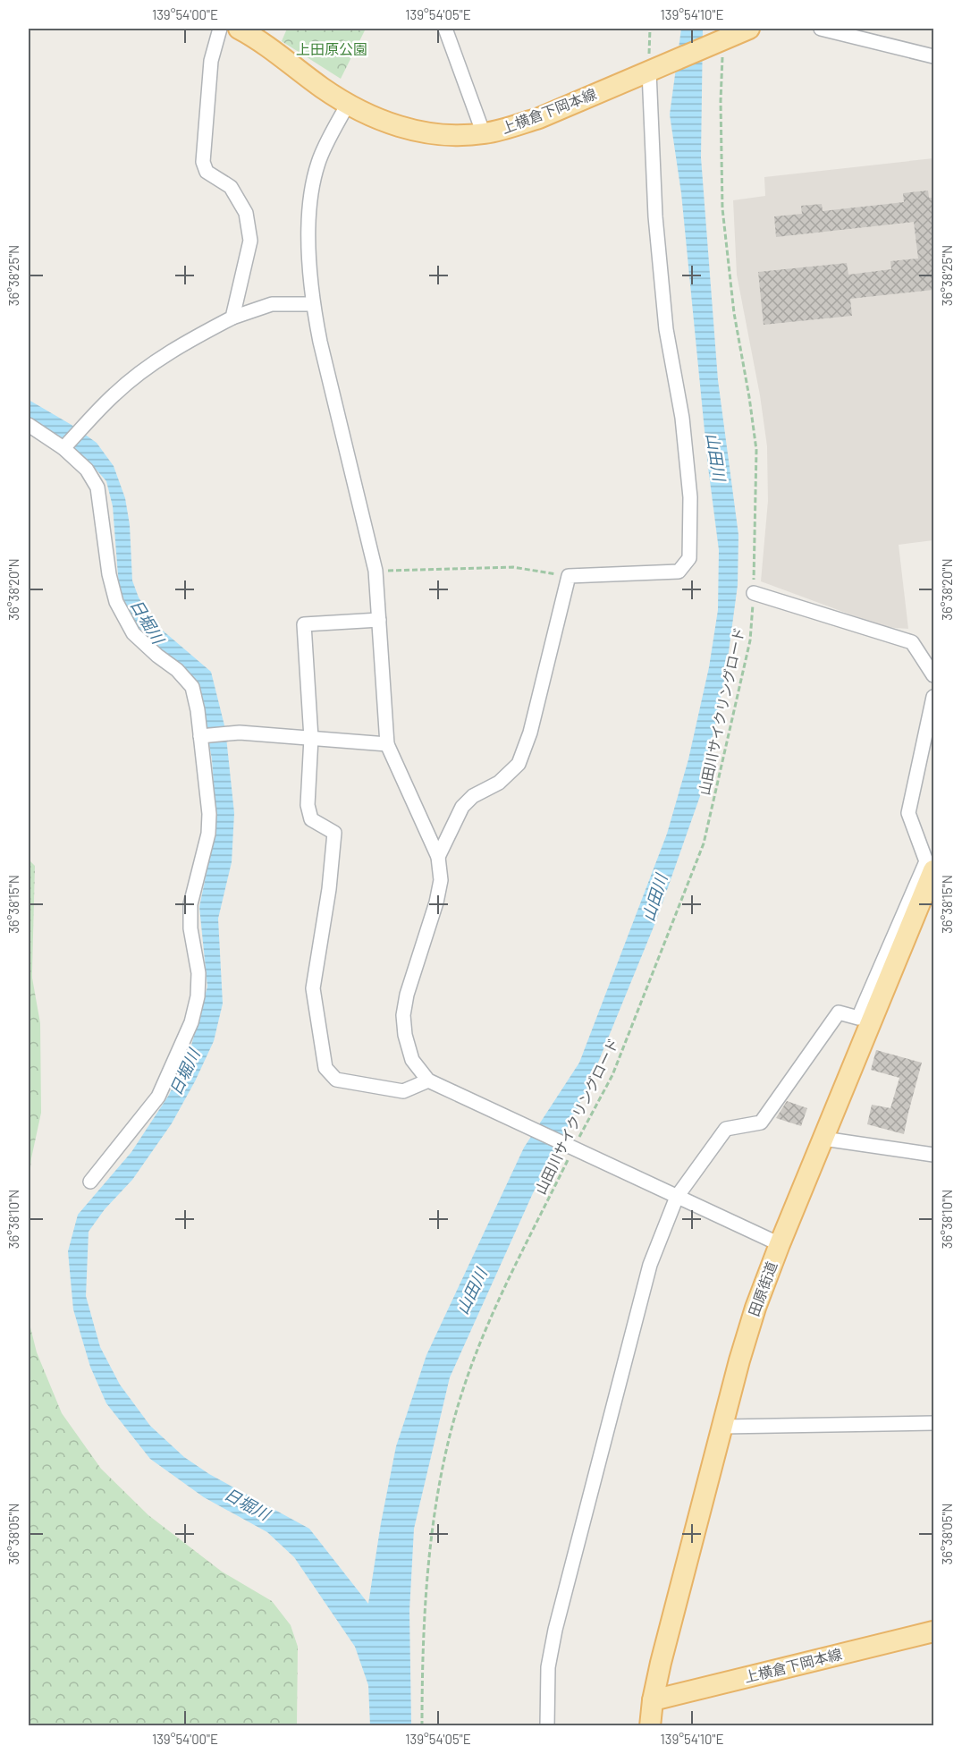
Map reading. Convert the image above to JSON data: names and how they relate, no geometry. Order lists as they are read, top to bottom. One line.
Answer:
{"streets":{"main road":["上横倉下岡本線","田原街道"],"path":["山田川サイクリングロード"]},"crossings":[["上横倉下岡本線","山田川サイクリングロード"],["上横倉下岡本線","田原街道"]],"water":["山田川","日堀川"],"parks":["上田原公園"],"coordinates":["139°54'00\"E","139°54'05\"E","139°54'10\"E","36°38'25\"N","36°38'20\"N","36°38'15\"N","36°38'10\"N","36°38'05\"N"]}
